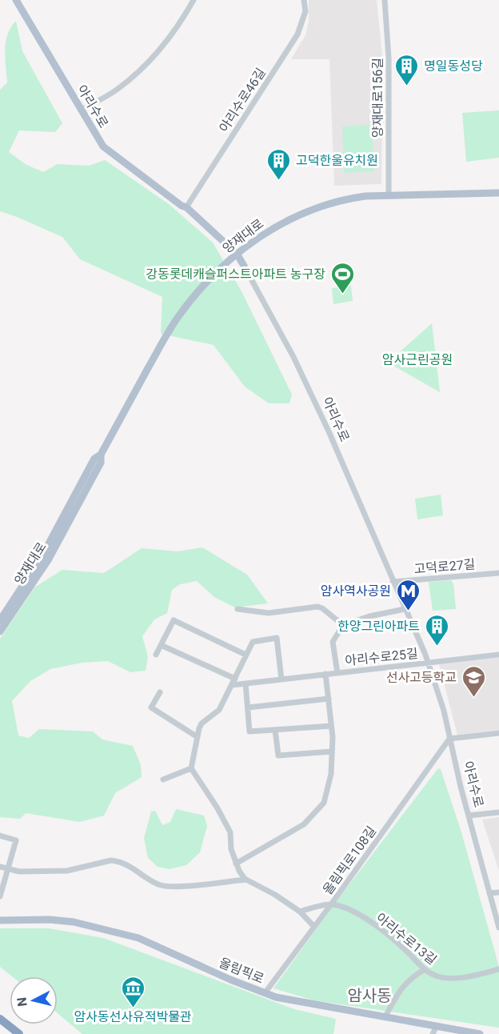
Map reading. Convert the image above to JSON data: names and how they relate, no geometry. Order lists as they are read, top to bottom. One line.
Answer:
{"streets":{"main road":["아리수로","양재대로","올림픽로"],"street":["양재대로156길","아리수로46길","고덕로27길","아리수로25길","올림픽로108길","아리수로13길"]},"crossings":[["양재대로156길","양재대로"],["아리수로46길","아리수로"],["아리수로","양재대로"],["아리수로","고덕로27길"],["아리수로","아리수로25길"],["아리수로","올림픽로108길"],["올림픽로108길","아리수로13길"],["올림픽로108길","올림픽로"]],"districts":["암사동"],"parks":["암사근린공원"],"places":{"building":["명일동성당","고덕한울유치원","한양그린아파트"],"sports":["강동롯데캐슬퍼스트아파트 농구장"],"metro station":["암사역사공원"],"school or university":["선사고등학교"],"museum":["암사동선사유적박물관"]},"north":"left"}
